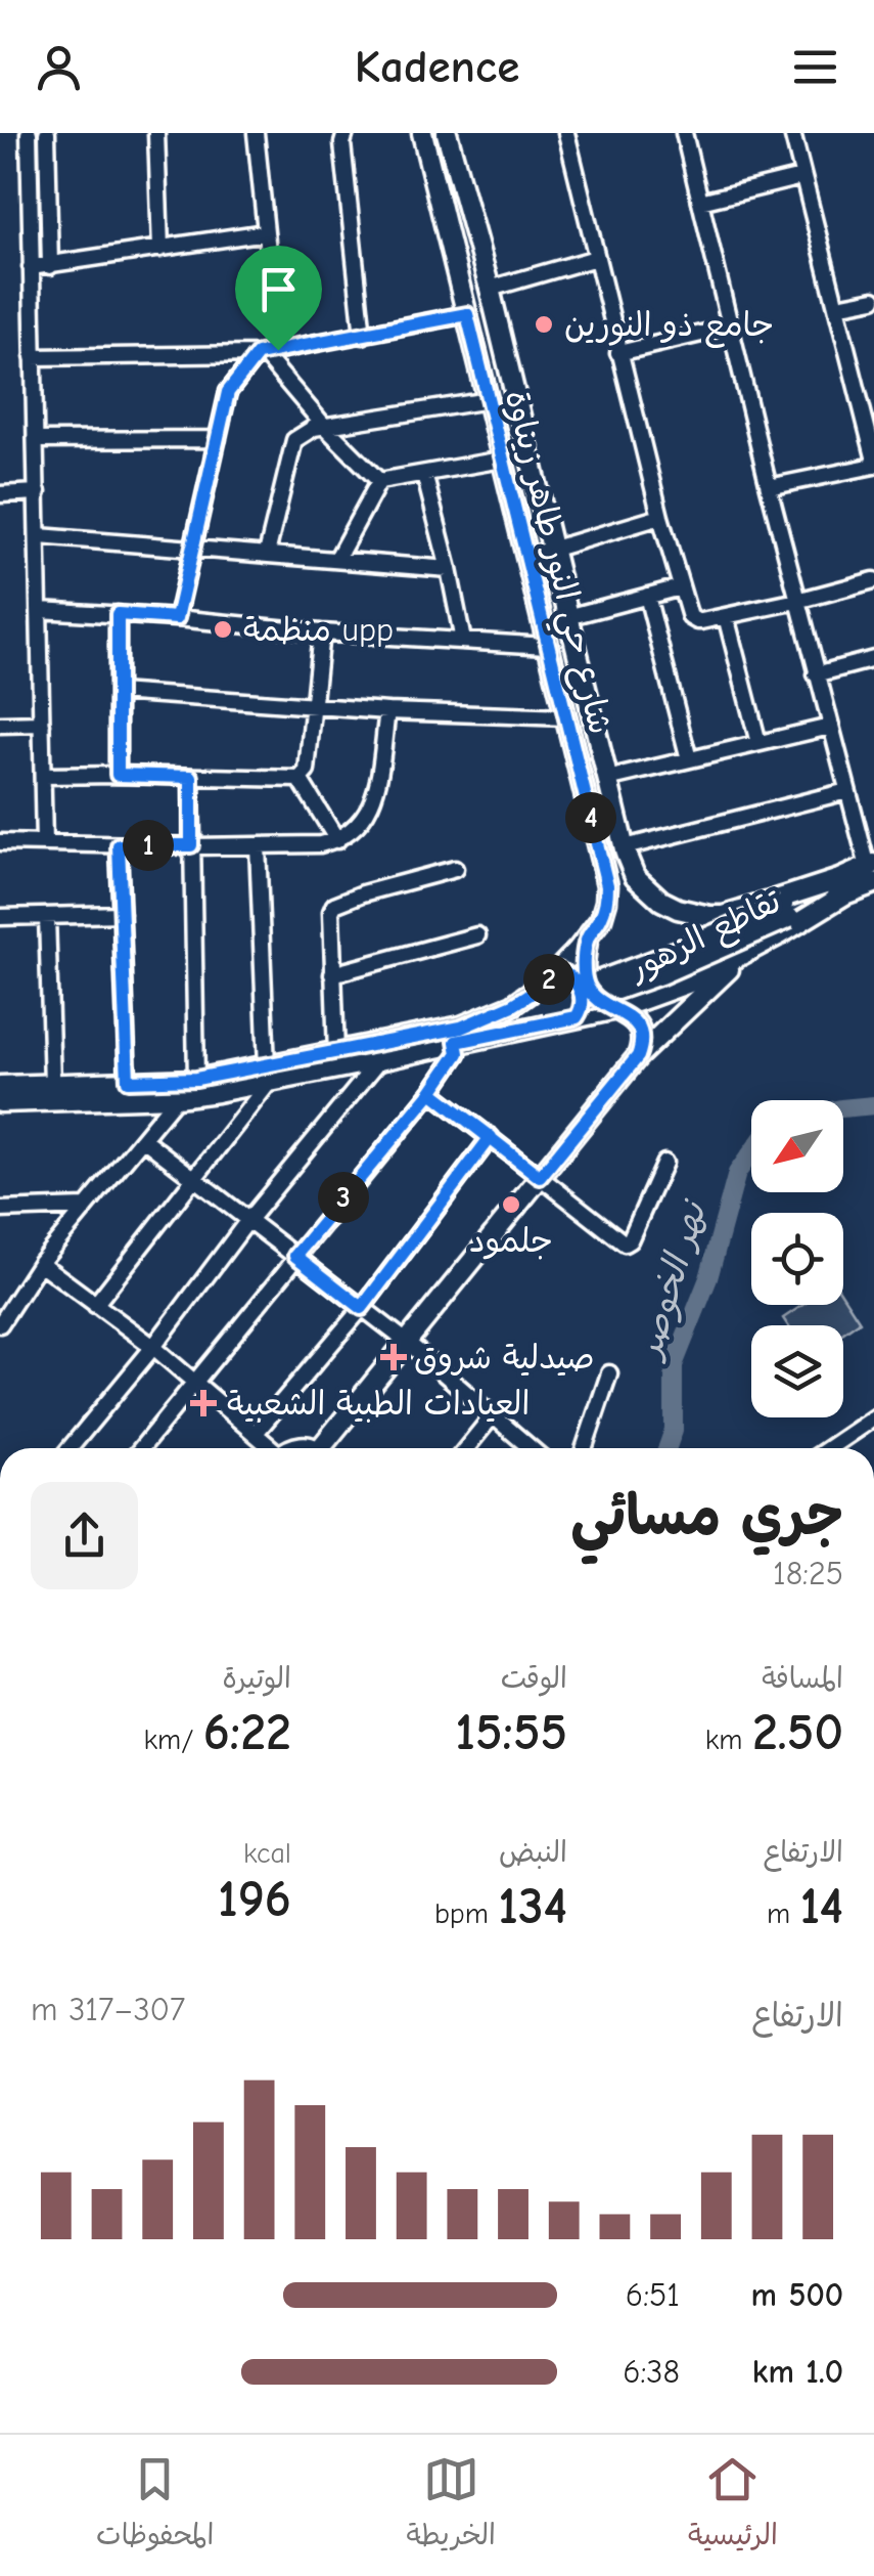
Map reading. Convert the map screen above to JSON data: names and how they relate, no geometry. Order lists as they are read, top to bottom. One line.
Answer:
{"streets":{"main road":["شارع حي النور طاهر زيناوة","تقاطع الزهور"]},"water":["نهر الخوصر"],"places":{"other":["جامع ذو النورين","منظمة upp","جلمود"],"health":["صيدلية شروق","العيادات الطبية الشعبية"]},"north":"bottom left","page":{"header":"Kadence","pins":["4","1","2","3"],"heading":["جري مسائي","18:25"],"stats":[["المسافة","2.50 km"],["الوقت","15:55"],["الوتيرة","6:22 /km"],["الارتفاع","14 m"],["النبض","134 bpm"],["kcal","196"]],"chart":["الارتفاع","307–317 m"],"list":[{"name":"500 m","note":"6:51"},{"name":"1.0 km","note":"6:38"}],"tabs":["الرئيسية","الخريطة","المحفوظات"]}}
